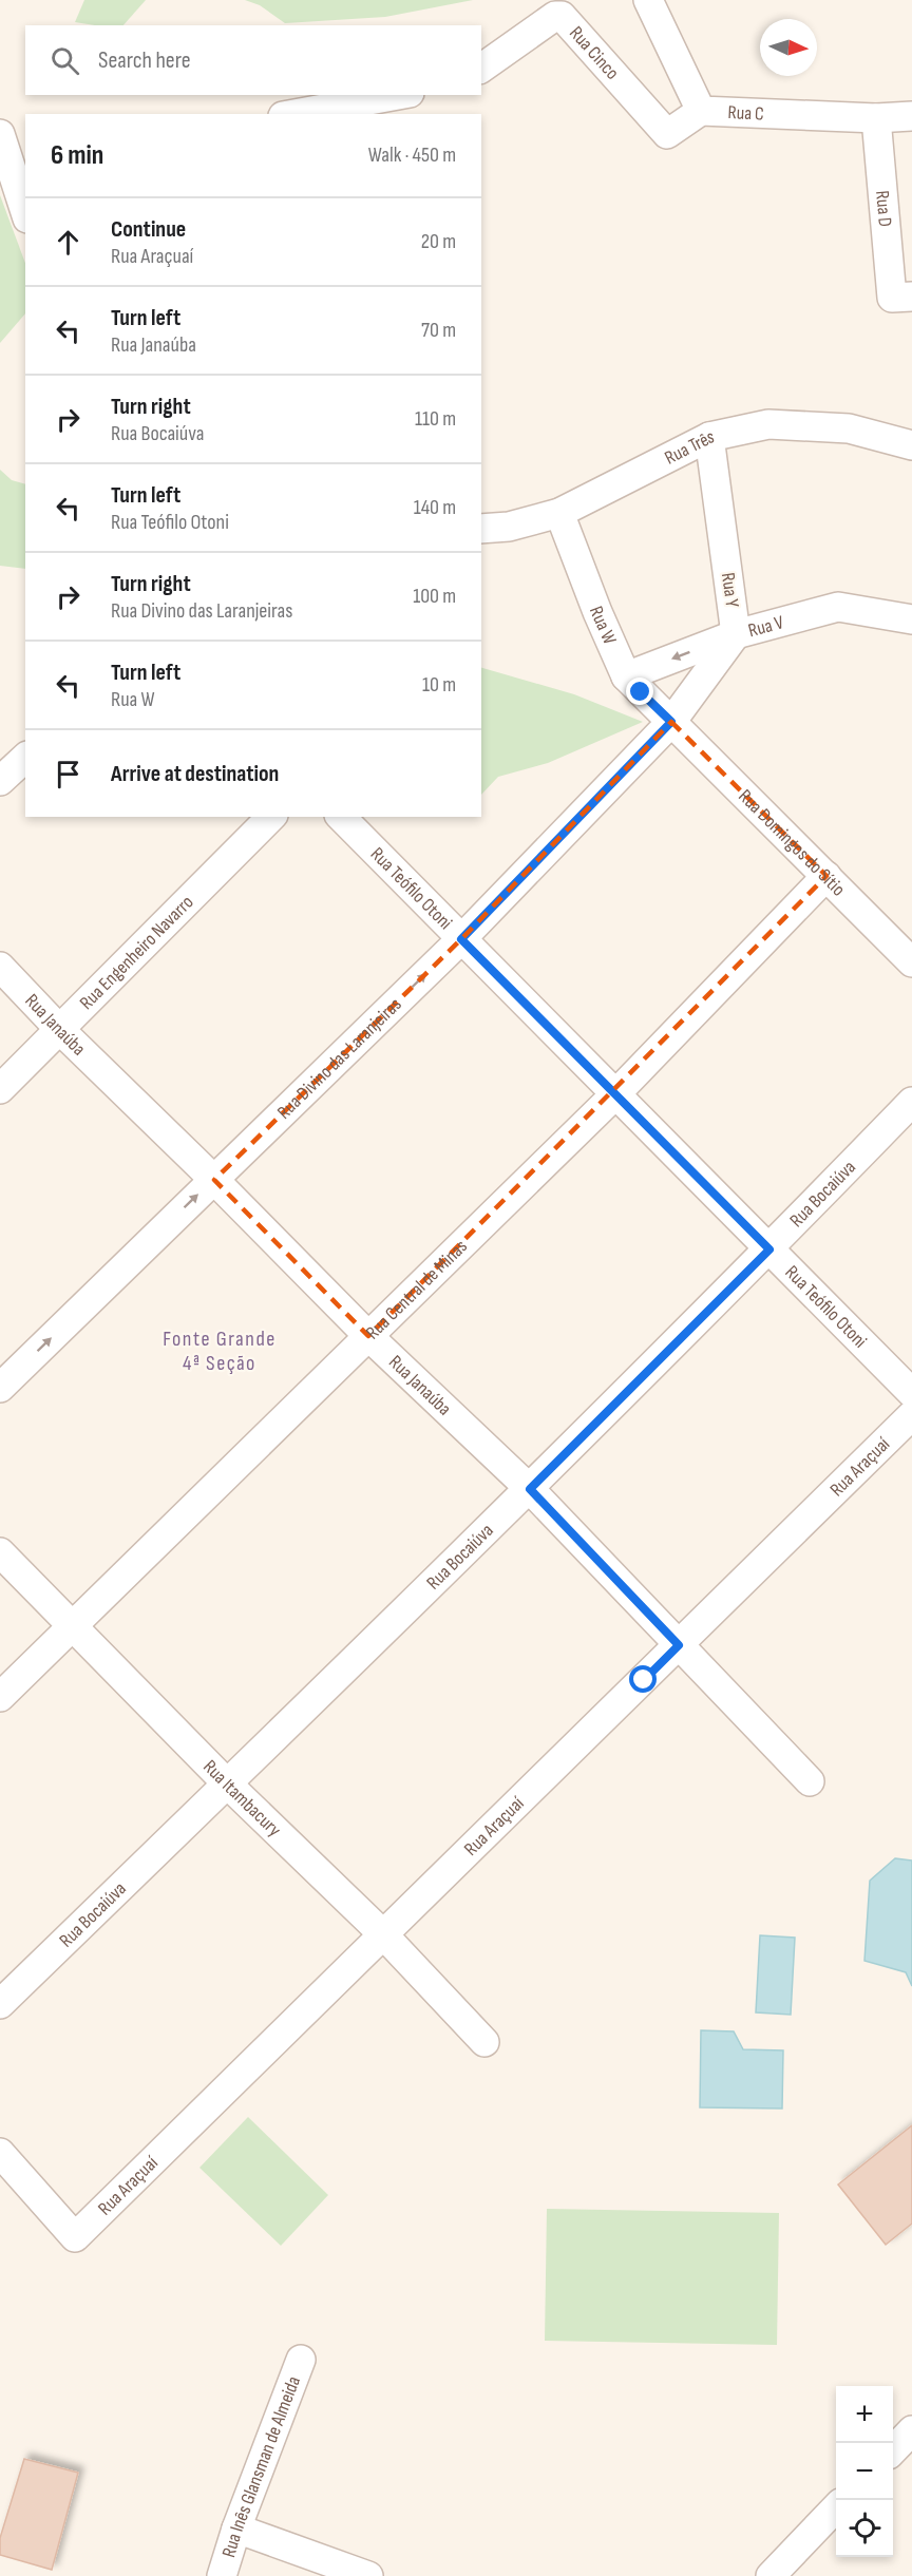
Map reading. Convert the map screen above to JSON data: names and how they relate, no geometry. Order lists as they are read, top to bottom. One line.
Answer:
{"streets":{"street":["Rua Cinco","Rua C","Rua D","Rua Três","Rua Y","Rua W","Rua V","Rua Domingos do Sítio","Rua Teófilo Otoni","Rua Engenheiro Navarro","Rua Janaúba","Rua Divino das Laranjeiras","Rua Bocaiúva","Rua Central de Minas","Rua Araçuaí","Rua Itambacury","Rua Inês Glansman de Almeida"]},"crossings":[["Rua Cinco","Rua C"],["Rua C","Rua D"],["Rua Três","Rua Y"],["Rua Três","Rua W"],["Rua Y","Rua W"],["Rua Y","Rua V"],["Rua Y","Rua Domingos do Sítio"],["Rua Y","Rua Divino das Laranjeiras"],["Rua W","Rua V"],["Rua W","Rua Domingos do Sítio"],["Rua W","Rua Divino das Laranjeiras"],["Rua Domingos do Sítio","Rua Divino das Laranjeiras"],["Rua Domingos do Sítio","Rua Central de Minas"],["Rua Teófilo Otoni","Rua Divino das Laranjeiras"],["Rua Teófilo Otoni","Rua Bocaiúva"],["Rua Teófilo Otoni","Rua Central de Minas"],["Rua Engenheiro Navarro","Rua Janaúba"],["Rua Janaúba","Rua Divino das Laranjeiras"],["Rua Janaúba","Rua Bocaiúva"],["Rua Janaúba","Rua Central de Minas"],["Rua Janaúba","Rua Araçuaí"],["Rua Bocaiúva","Rua Itambacury"],["Rua Central de Minas","Rua Itambacury"],["Rua Araçuaí","Rua Itambacury"]],"one_way":["Rua V","Rua Divino das Laranjeiras"],"districts":["Fonte Grande 4ª Seção"],"north":"right","page":{"search":"Search here","heading":["6 min","Walk · 450 m"],"list":[["Continue","Rua Araçuaí","20 m"],["Turn left","Rua Janaúba","70 m"],["Turn right","Rua Bocaiúva","110 m"],["Turn left","Rua Teófilo Otoni","140 m"],["Turn right","Rua Divino das Laranjeiras","100 m"],["Turn left","Rua W","10 m"],"Arrive at destination"],"map_buttons":["+","−"]}}
